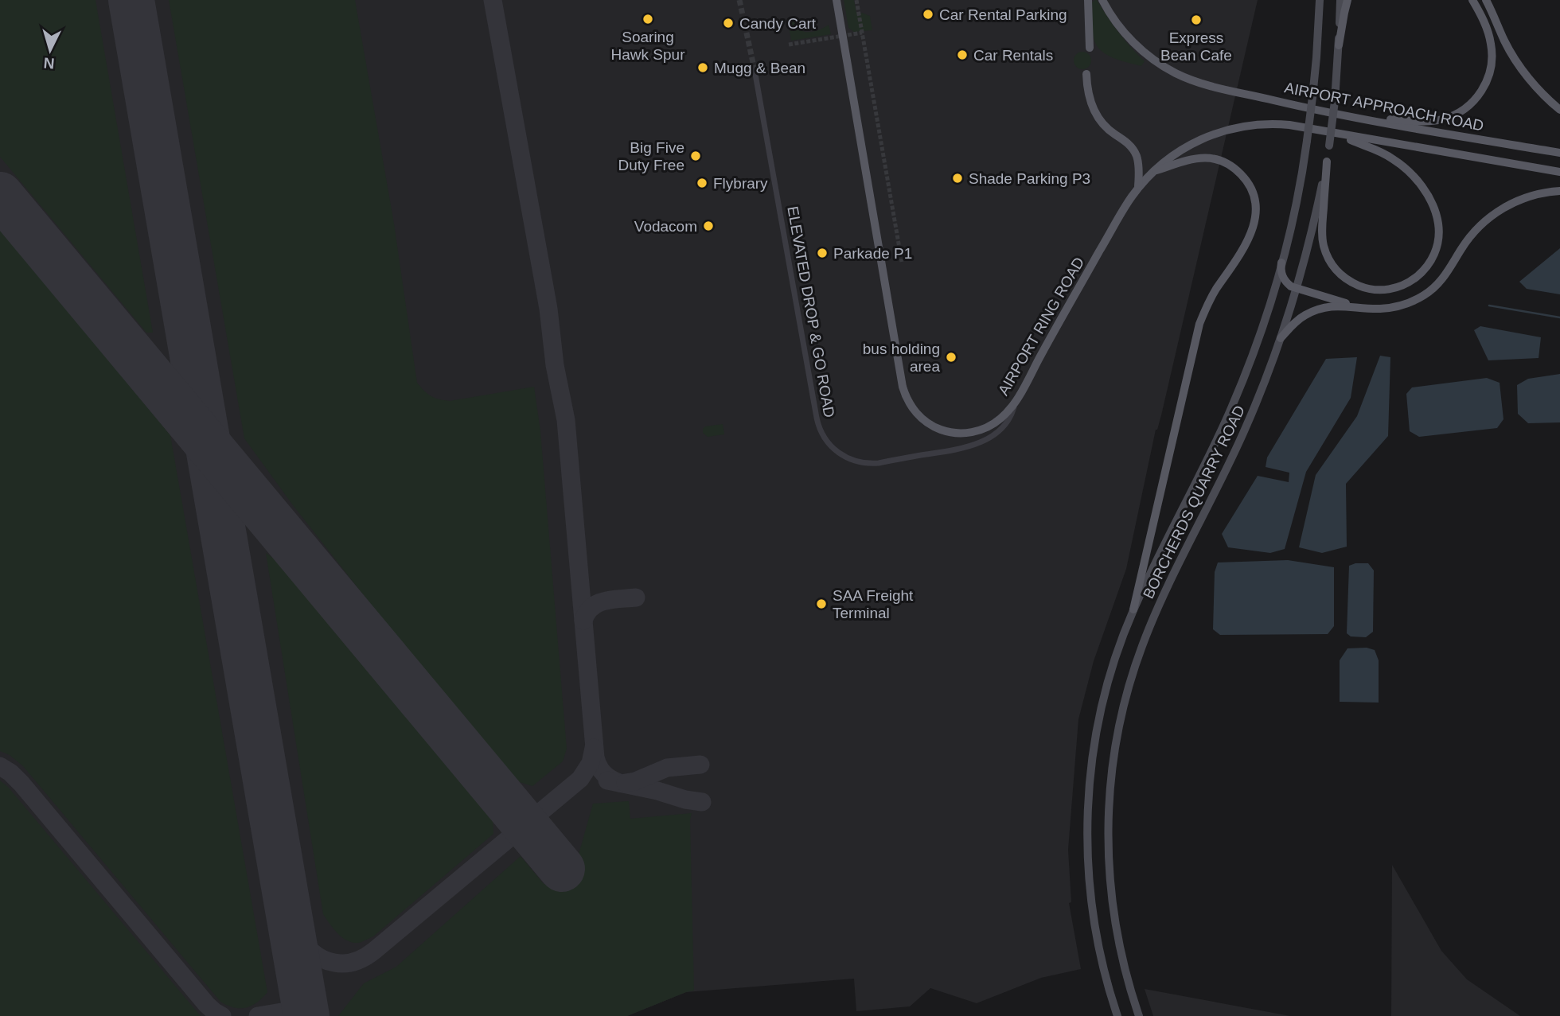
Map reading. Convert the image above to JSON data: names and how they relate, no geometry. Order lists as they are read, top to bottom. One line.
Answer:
{"streets":{"main road":["AIRPORT APPROACH ROAD","AIRPORT RING ROAD","BORCHERDS QUARRY ROAD"],"street":["ELEVATED DROP & GO ROAD"]},"crossings":[["ELEVATED DROP & GO ROAD","AIRPORT RING ROAD"]],"places":["Car Rental Parking","Soaring Hawk Spur","Express Bean Cafe","Candy Cart","Car Rentals","Mugg & Bean","Big Five Duty Free","Shade Parking P3","Flybrary","Vodacom","Parkade P1","bus holding area","SAA Freight Terminal"],"north":"bottom"}
